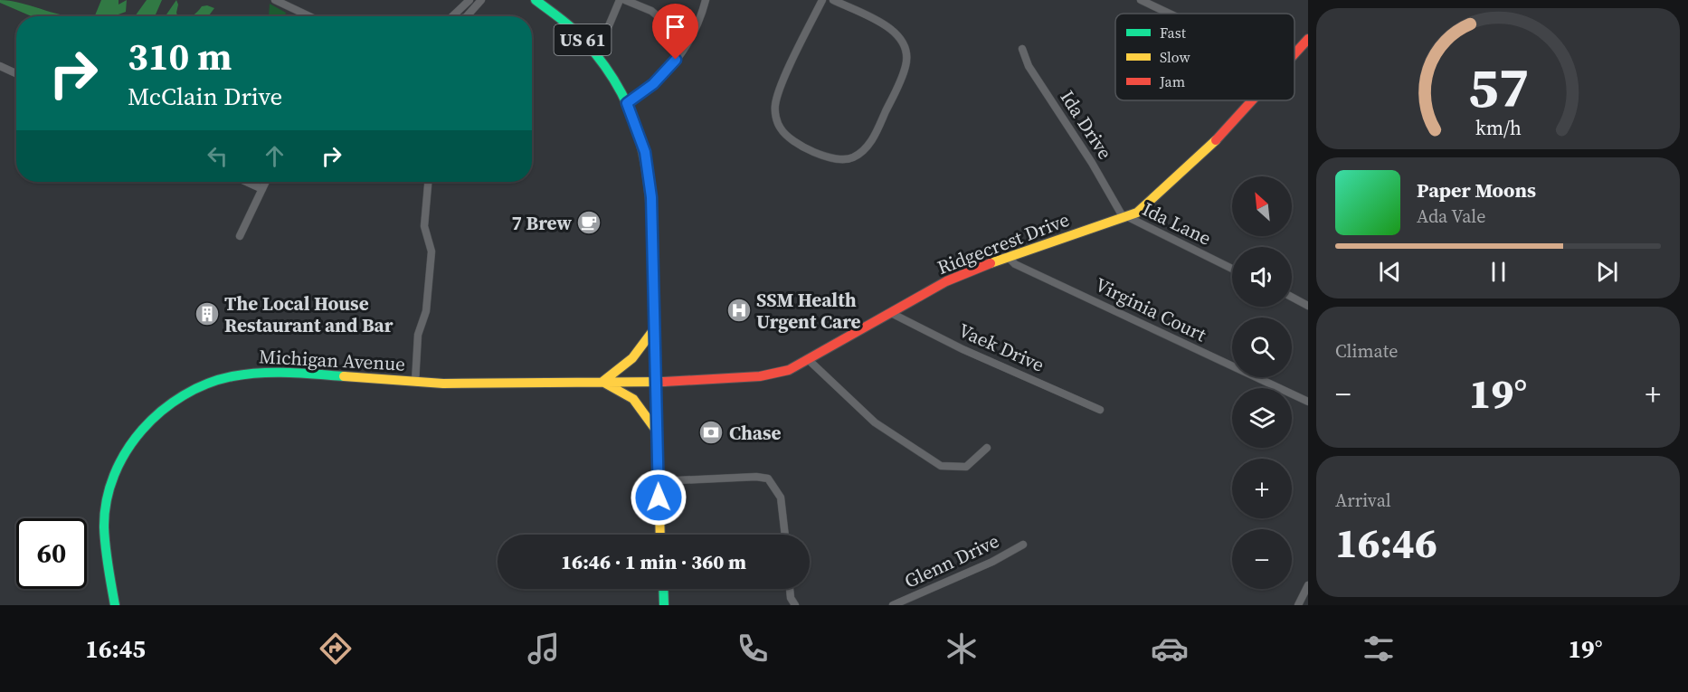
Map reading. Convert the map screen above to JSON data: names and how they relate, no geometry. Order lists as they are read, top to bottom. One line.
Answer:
{"streets":{"street":["US 61","Ida Drive","Ida Lane","Ridgecrest Drive","Virginia Court","Vaek Drive","Michigan Avenue","Glenn Drive"]},"crossings":[["US 61","Ridgecrest Drive"],["US 61","Michigan Avenue"],["Ida Drive","Ida Lane"],["Ida Drive","Ridgecrest Drive"],["Ida Lane","Ridgecrest Drive"],["Ridgecrest Drive","Virginia Court"],["Ridgecrest Drive","Vaek Drive"],["Ridgecrest Drive","Michigan Avenue"]],"places":{"cafe":["7 Brew"],"hospital":["SSM Health Urgent Care"],"building":["The Local House Restaurant and Bar"],"bank":["Chase"]},"legend":["Fast","Slow","Jam"],"north":"top left","page":{"turn":["310 m","McClain Drive"],"song":["Paper Moons","Ada Vale"],"map_buttons":["+","−"],"tile":["Climate",["Arrival","16:46"]],"heat":["−","19°","+"],"limit":"60","trip":"16:46 · 1 min · 360 m","tabs":["16:45","19°"],"gauge":["57","km/h"]}}
